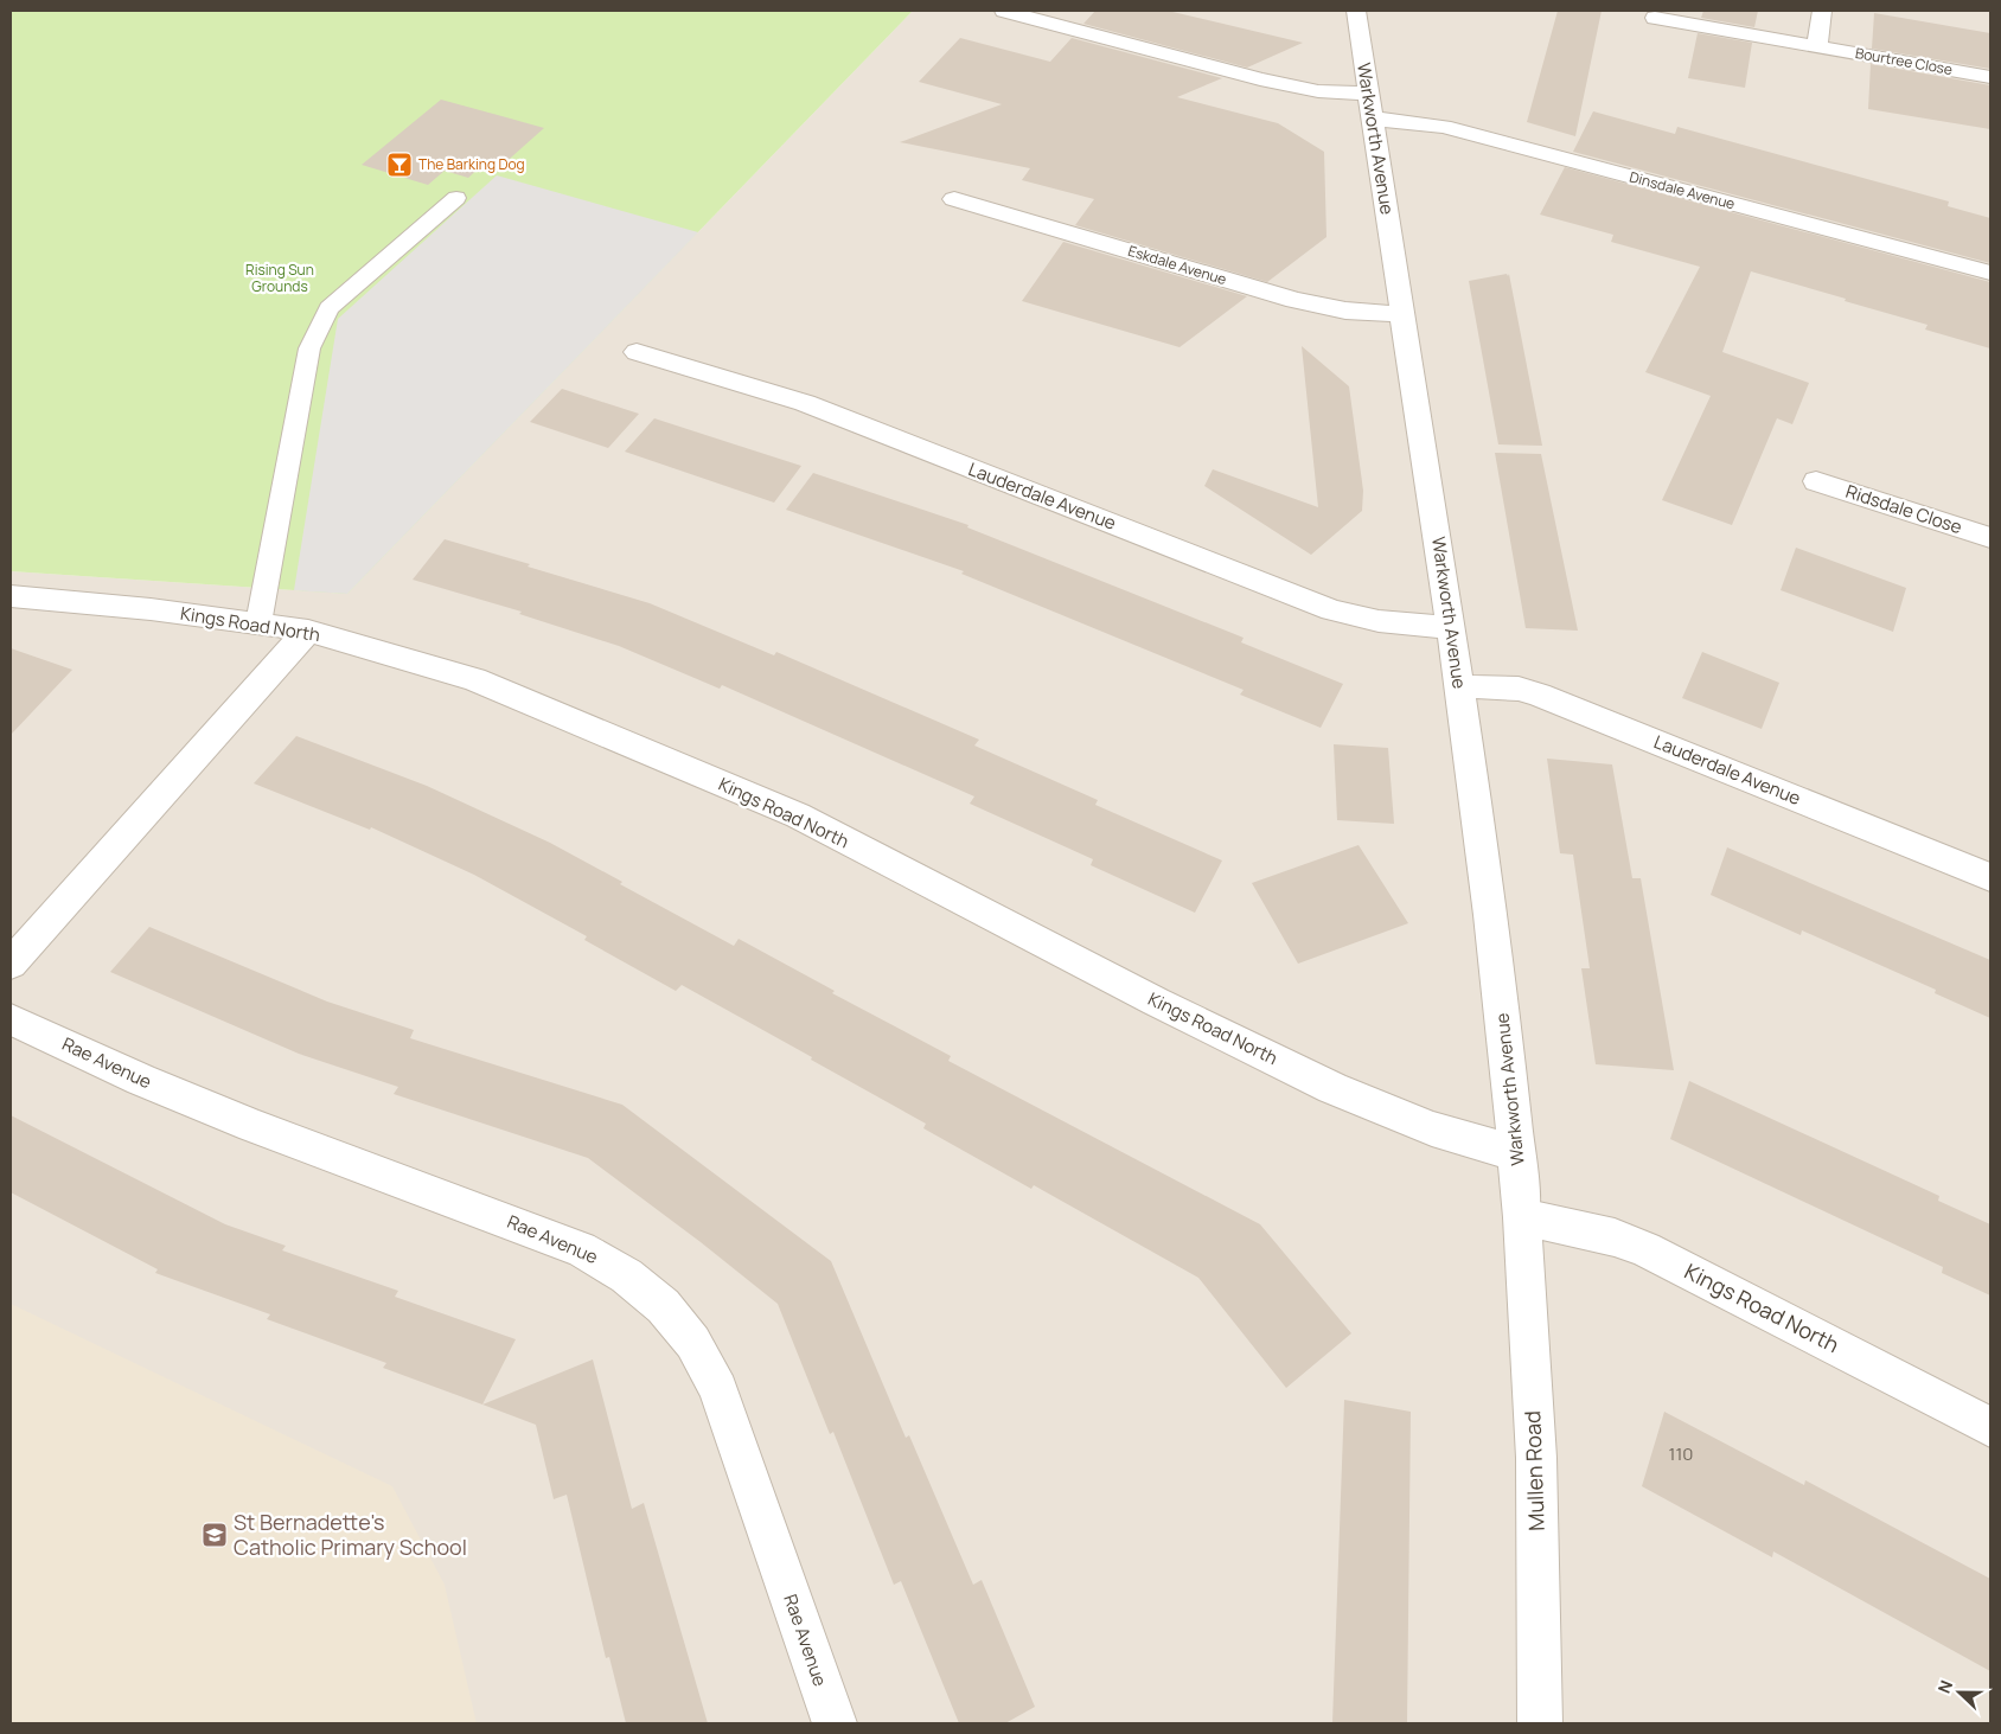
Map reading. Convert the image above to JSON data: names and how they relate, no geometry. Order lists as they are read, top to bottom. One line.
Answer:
{"streets":{"street":["Bourtree Close","Warkworth Avenue","Dinsdale Avenue","Eskdale Avenue","Lauderdale Avenue","Ridsdale Close","Kings Road North","Rae Avenue","Mullen Road"]},"crossings":[["Warkworth Avenue","Dinsdale Avenue"],["Warkworth Avenue","Eskdale Avenue"],["Warkworth Avenue","Lauderdale Avenue"],["Warkworth Avenue","Kings Road North"],["Warkworth Avenue","Mullen Road"],["Kings Road North","Mullen Road"]],"parks":["Rising Sun Grounds"],"places":{"bar":["The Barking Dog"],"school or university":["St Bernadette's Catholic Primary School"]},"house_numbers":["110"],"north":"left"}
